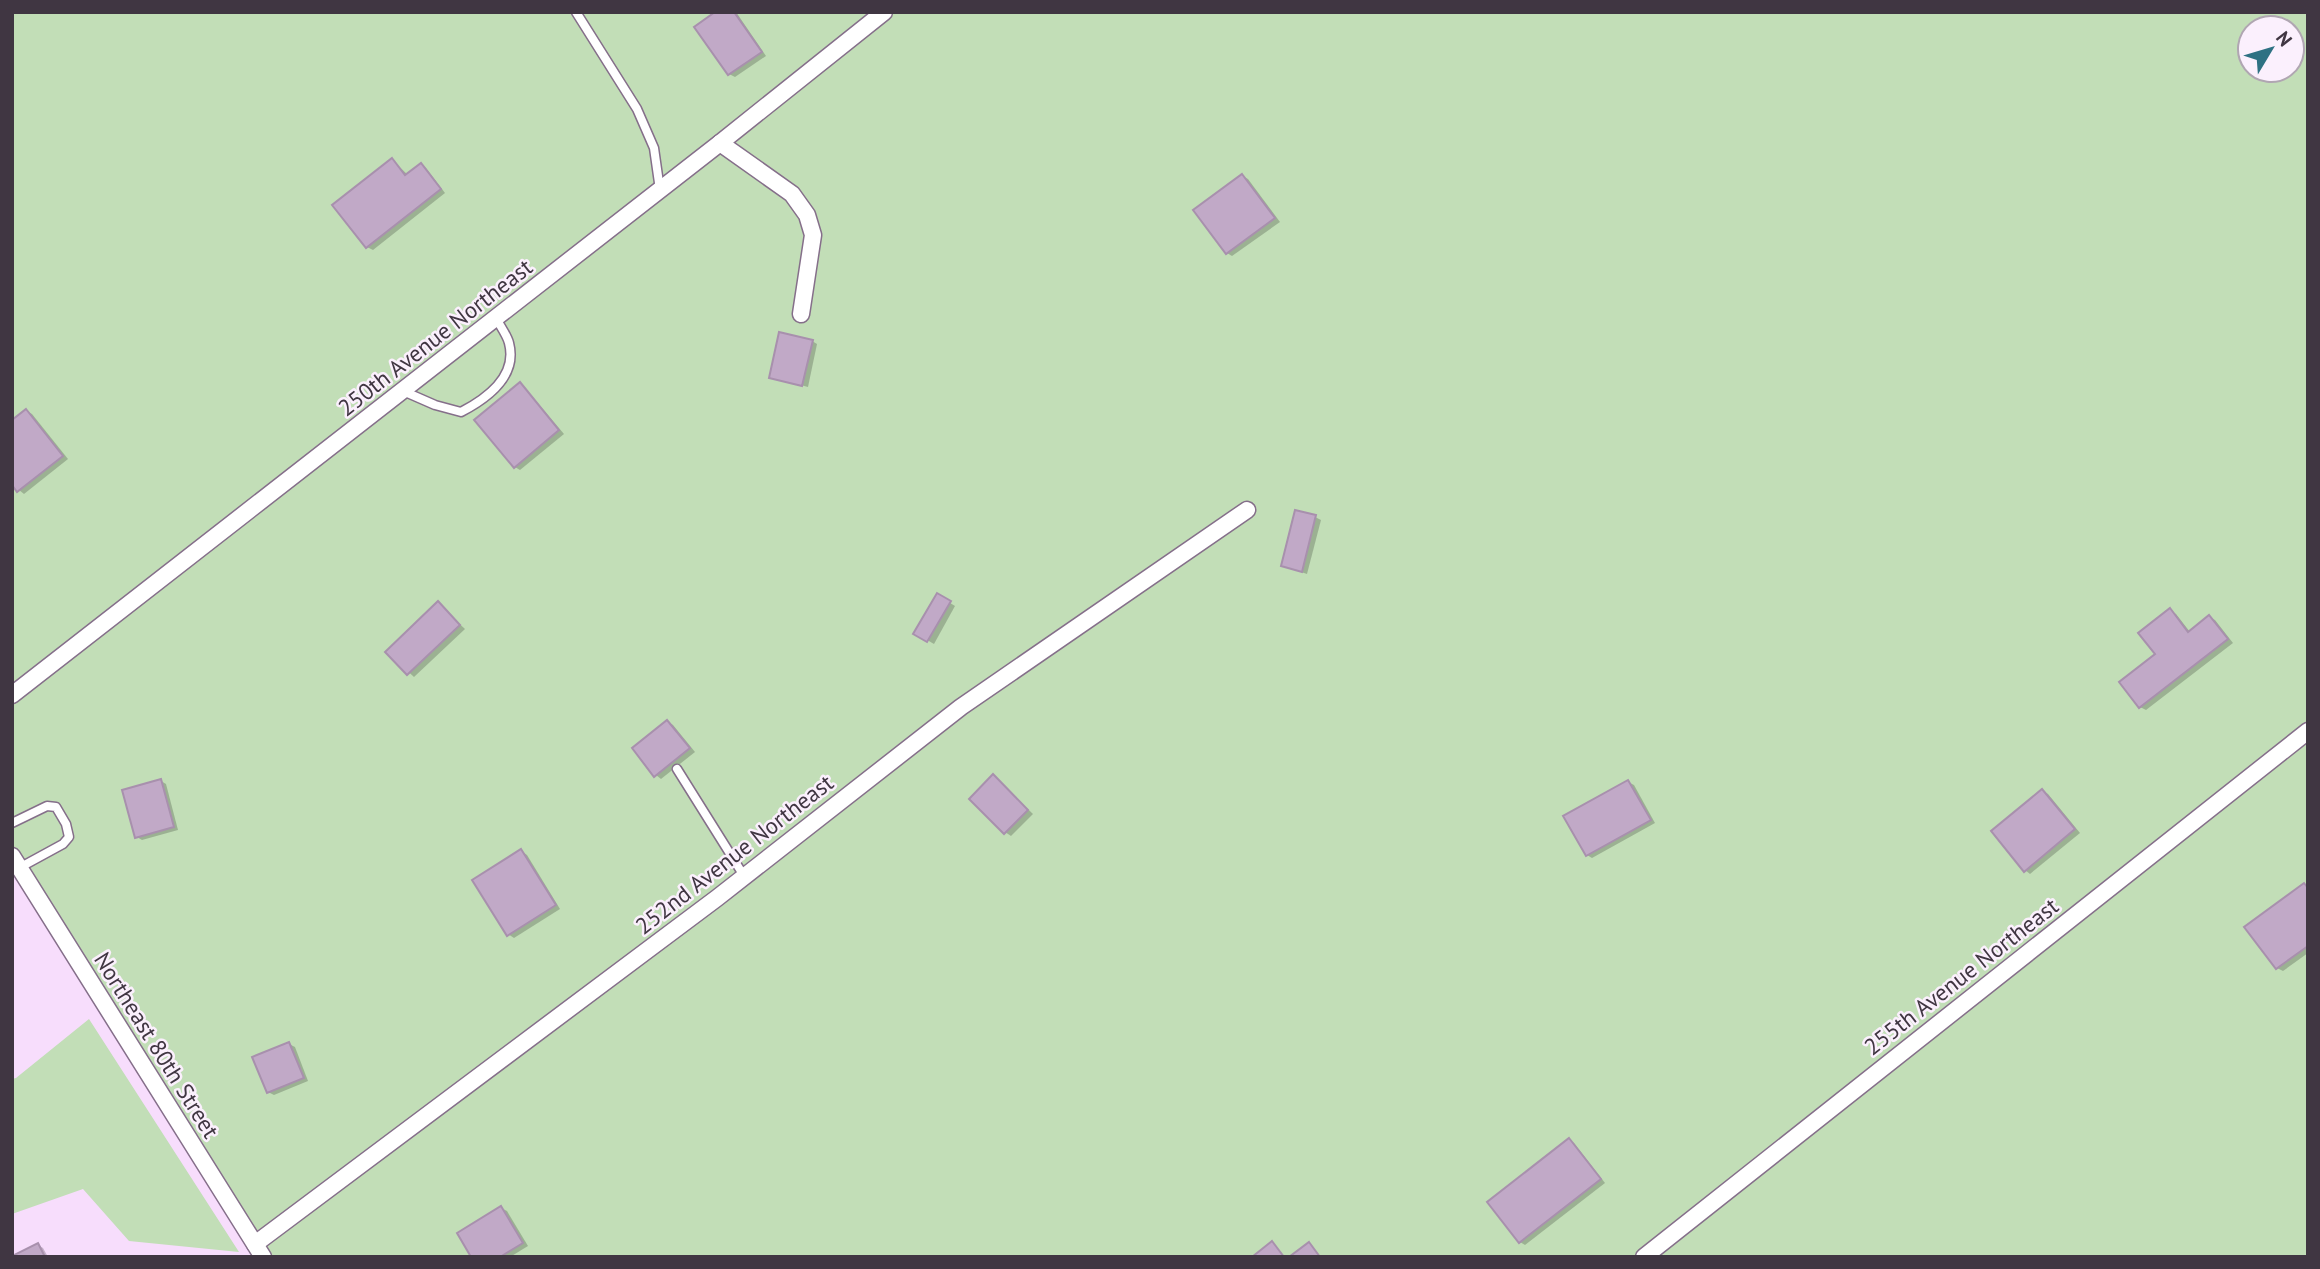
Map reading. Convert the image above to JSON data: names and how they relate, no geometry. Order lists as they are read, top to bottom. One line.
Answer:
{"streets":{"street":["250th Avenue Northeast","252nd Avenue Northeast","255th Avenue Northeast","Northeast 80th Street"]},"crossings":[["252nd Avenue Northeast","Northeast 80th Street"]],"north":"top right"}
